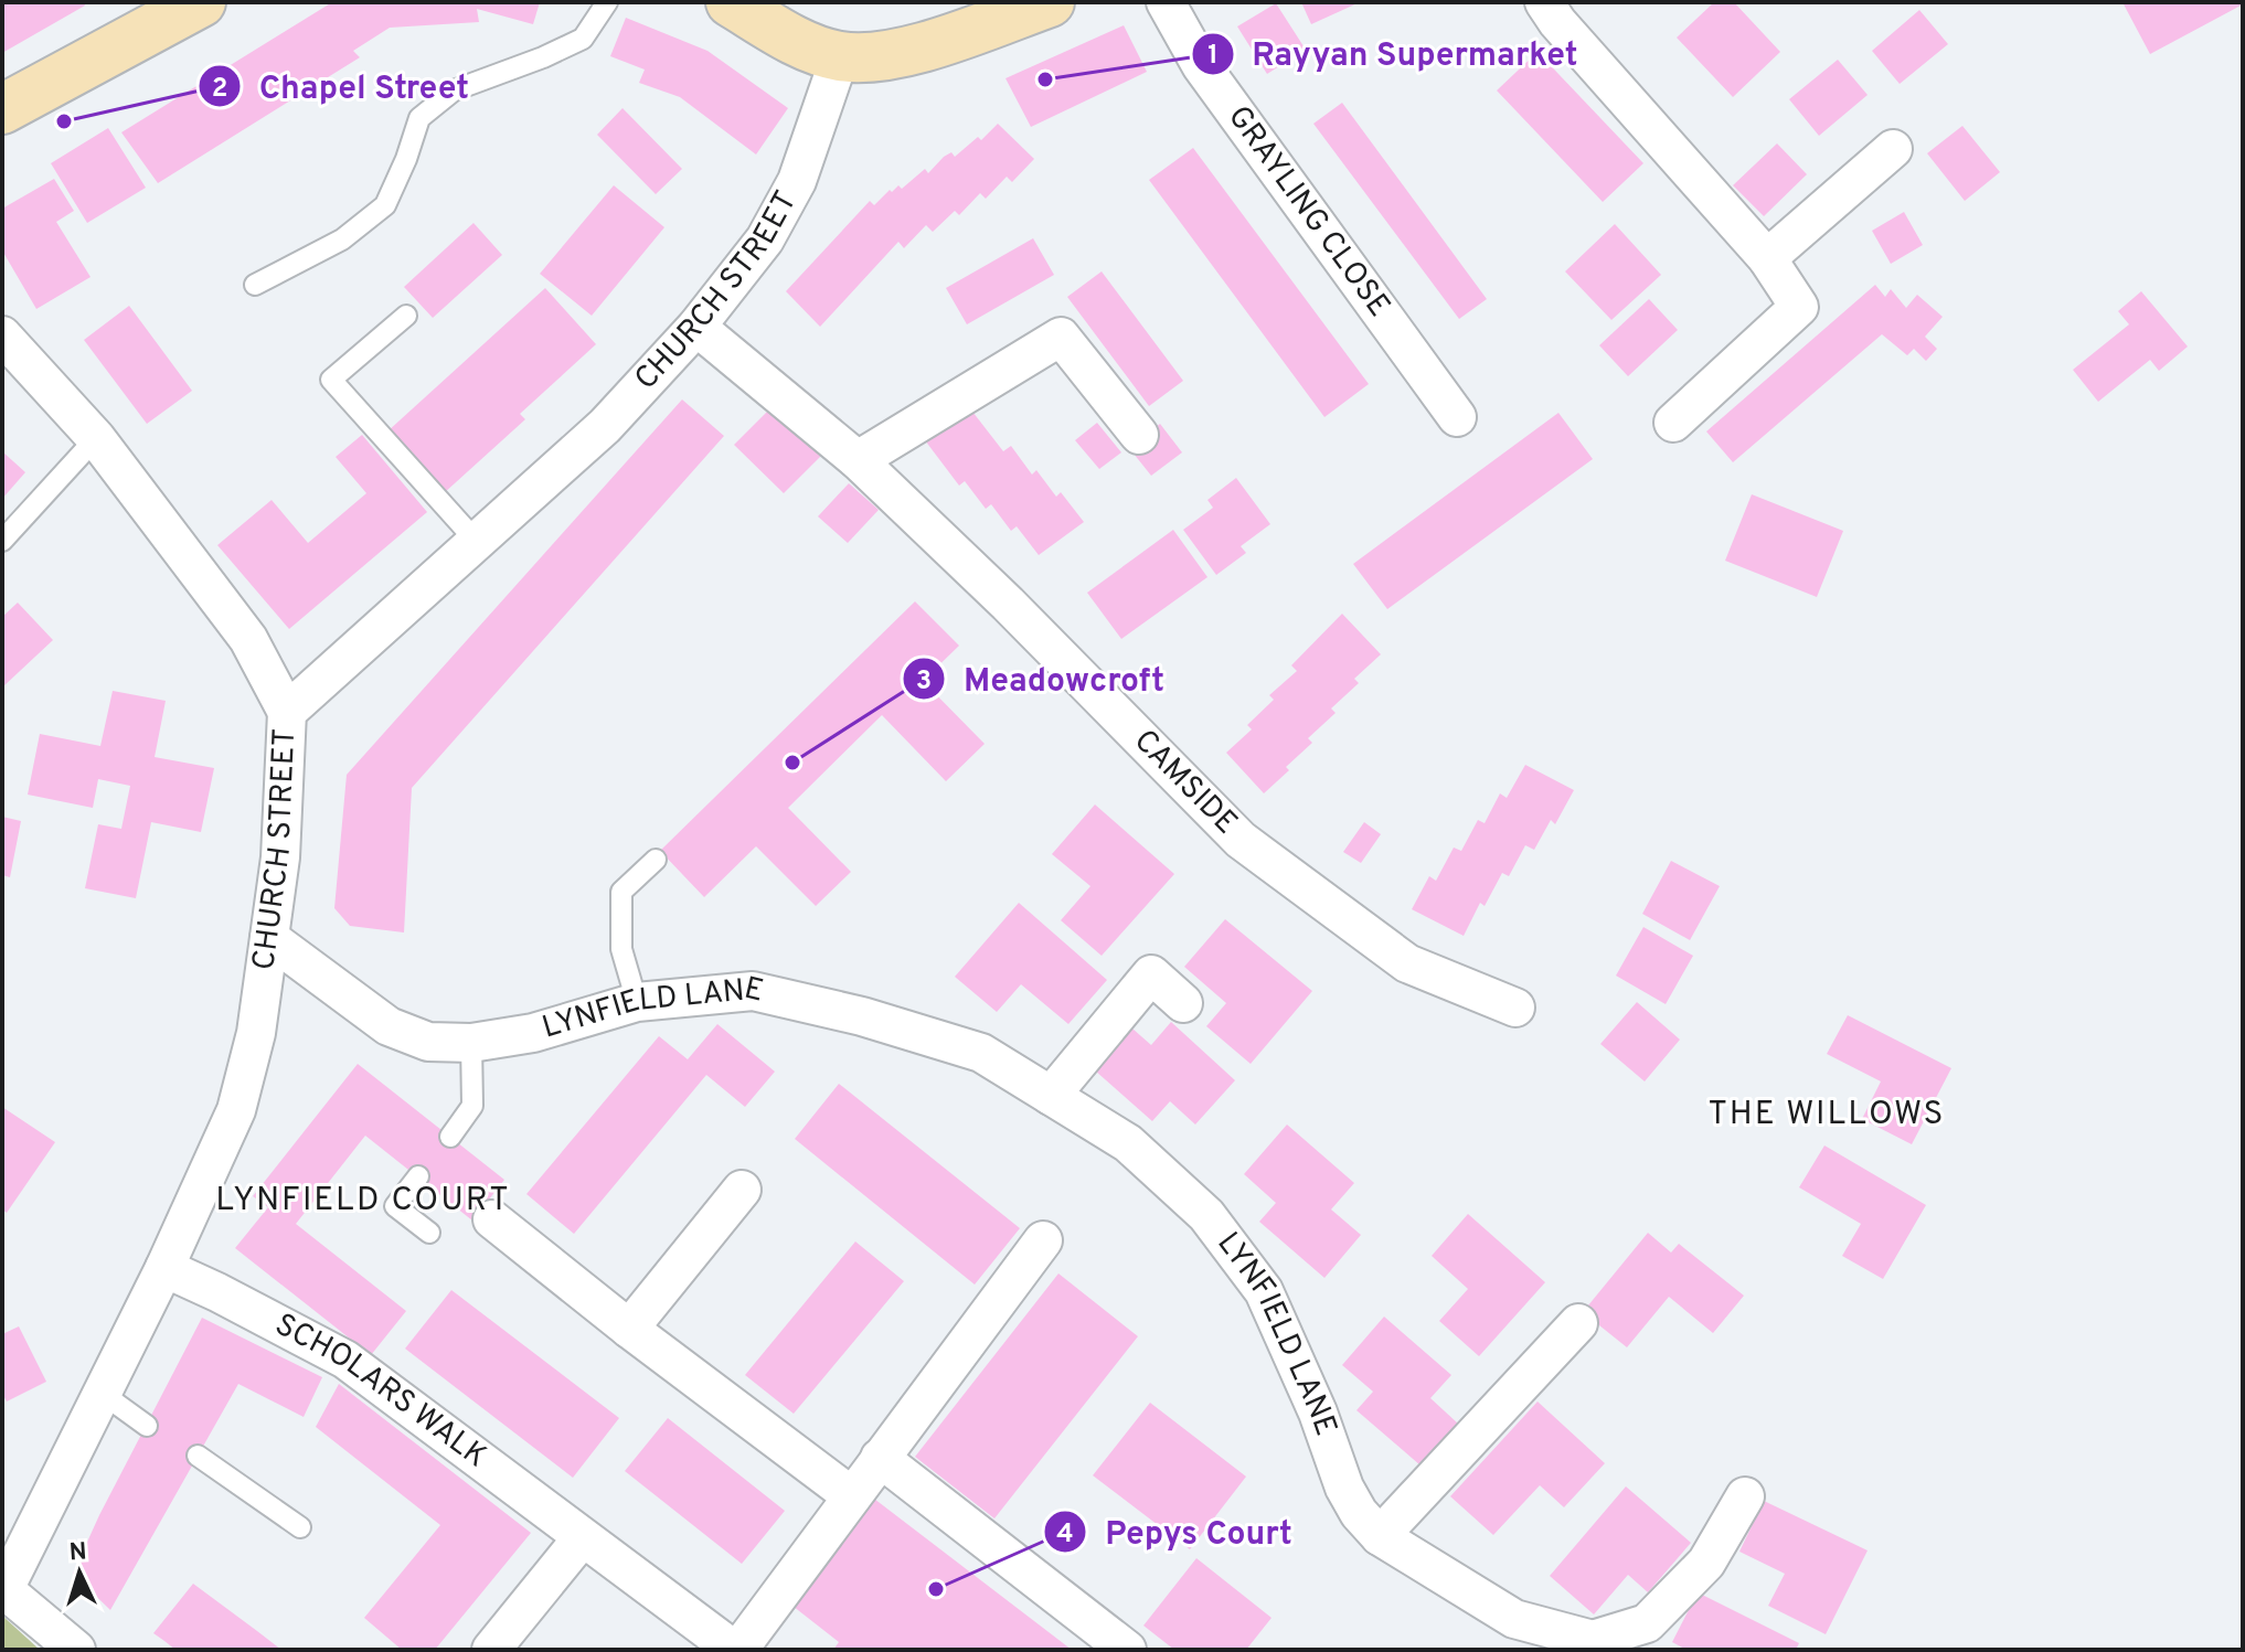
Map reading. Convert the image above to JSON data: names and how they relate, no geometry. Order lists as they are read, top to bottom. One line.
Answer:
{"streets":{"street":["GRAYLING CLOSE","CHURCH STREET","CAMSIDE","LYNFIELD LANE","SCHOLARS WALK"]},"crossings":[["CHURCH STREET","CAMSIDE"],["CHURCH STREET","LYNFIELD LANE"],["CHURCH STREET","SCHOLARS WALK"]],"districts":["THE WILLOWS","LYNFIELD COURT"],"places":["Rayyan Supermarket","Chapel Street","Meadowcroft","Pepys Court"],"north":"top"}
